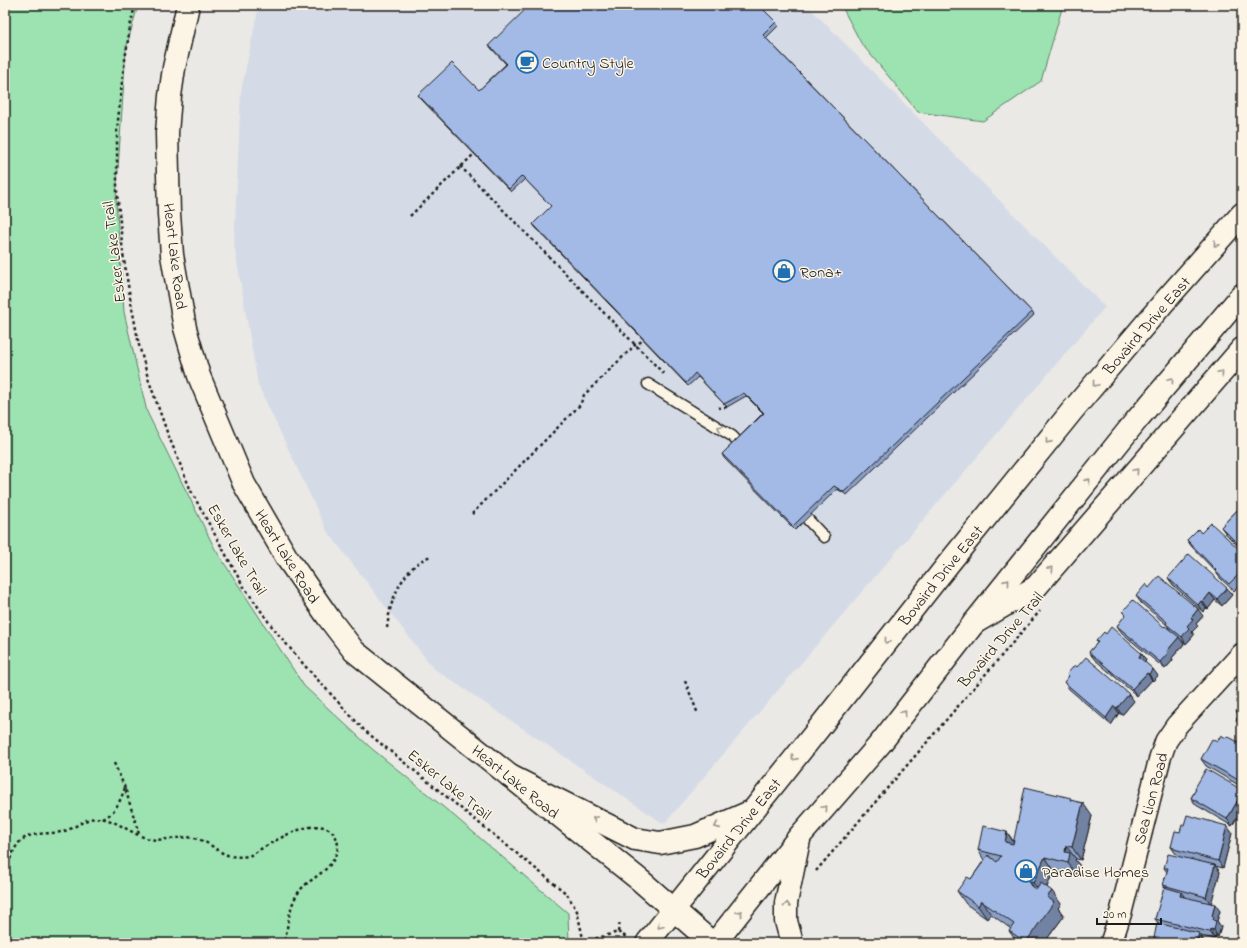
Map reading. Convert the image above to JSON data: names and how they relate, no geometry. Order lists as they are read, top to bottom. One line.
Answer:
{"streets":{"main road":["Heart Lake Road","Bovaird Drive East"],"street":["Sea Lion Road"],"path":["Esker Lake Trail","Bovaird Drive Trail"]},"crossings":[["Heart Lake Road","Bovaird Drive East"]],"places":{"cafe":["Country Style"],"shop":["Rona+","Paradise Homes"]},"scale_bar":"20 m"}
